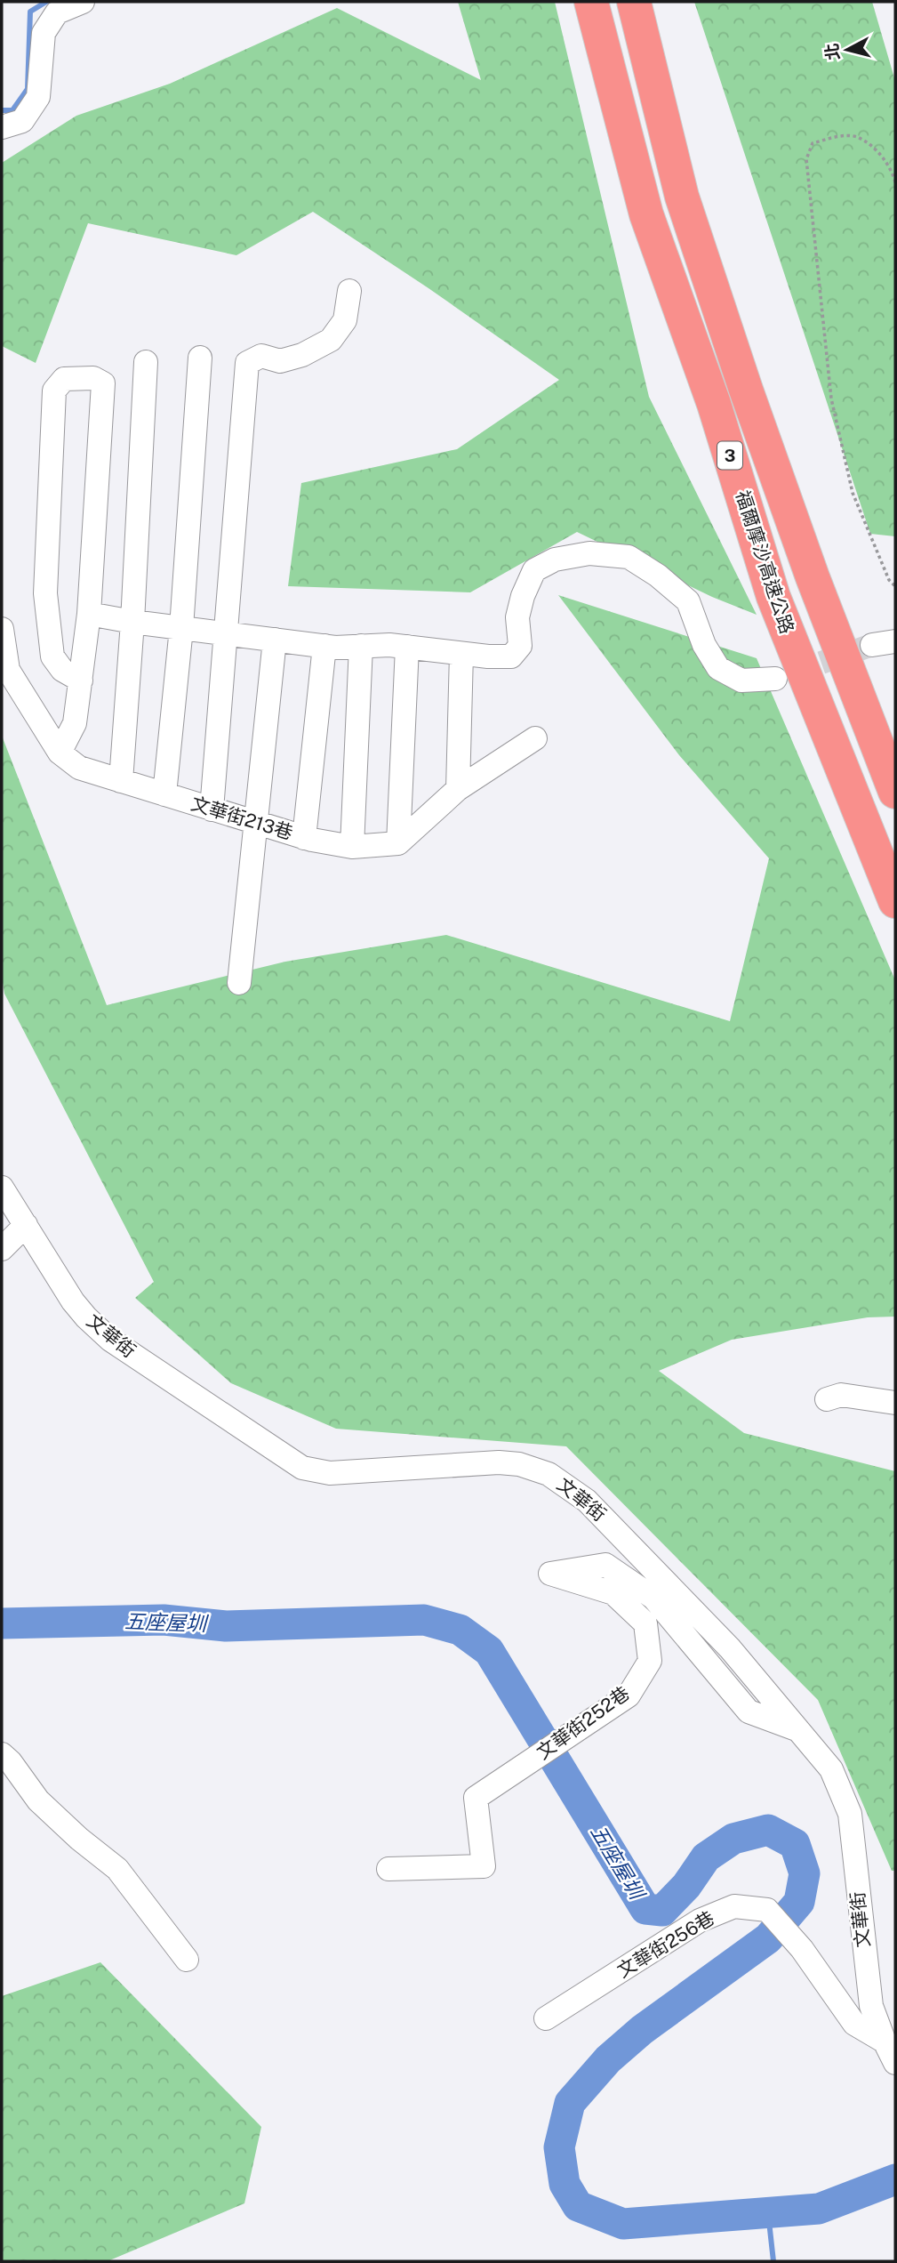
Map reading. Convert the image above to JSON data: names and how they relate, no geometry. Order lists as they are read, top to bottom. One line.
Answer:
{"streets":{"highway":["3","福爾摩沙高速公路"],"street":["文華街213巷","文華街","文華街252巷","文華街256巷"]},"crossings":[["文華街","文華街252巷"],["文華街","文華街256巷"]],"water":["五座屋圳"],"north":"left"}
